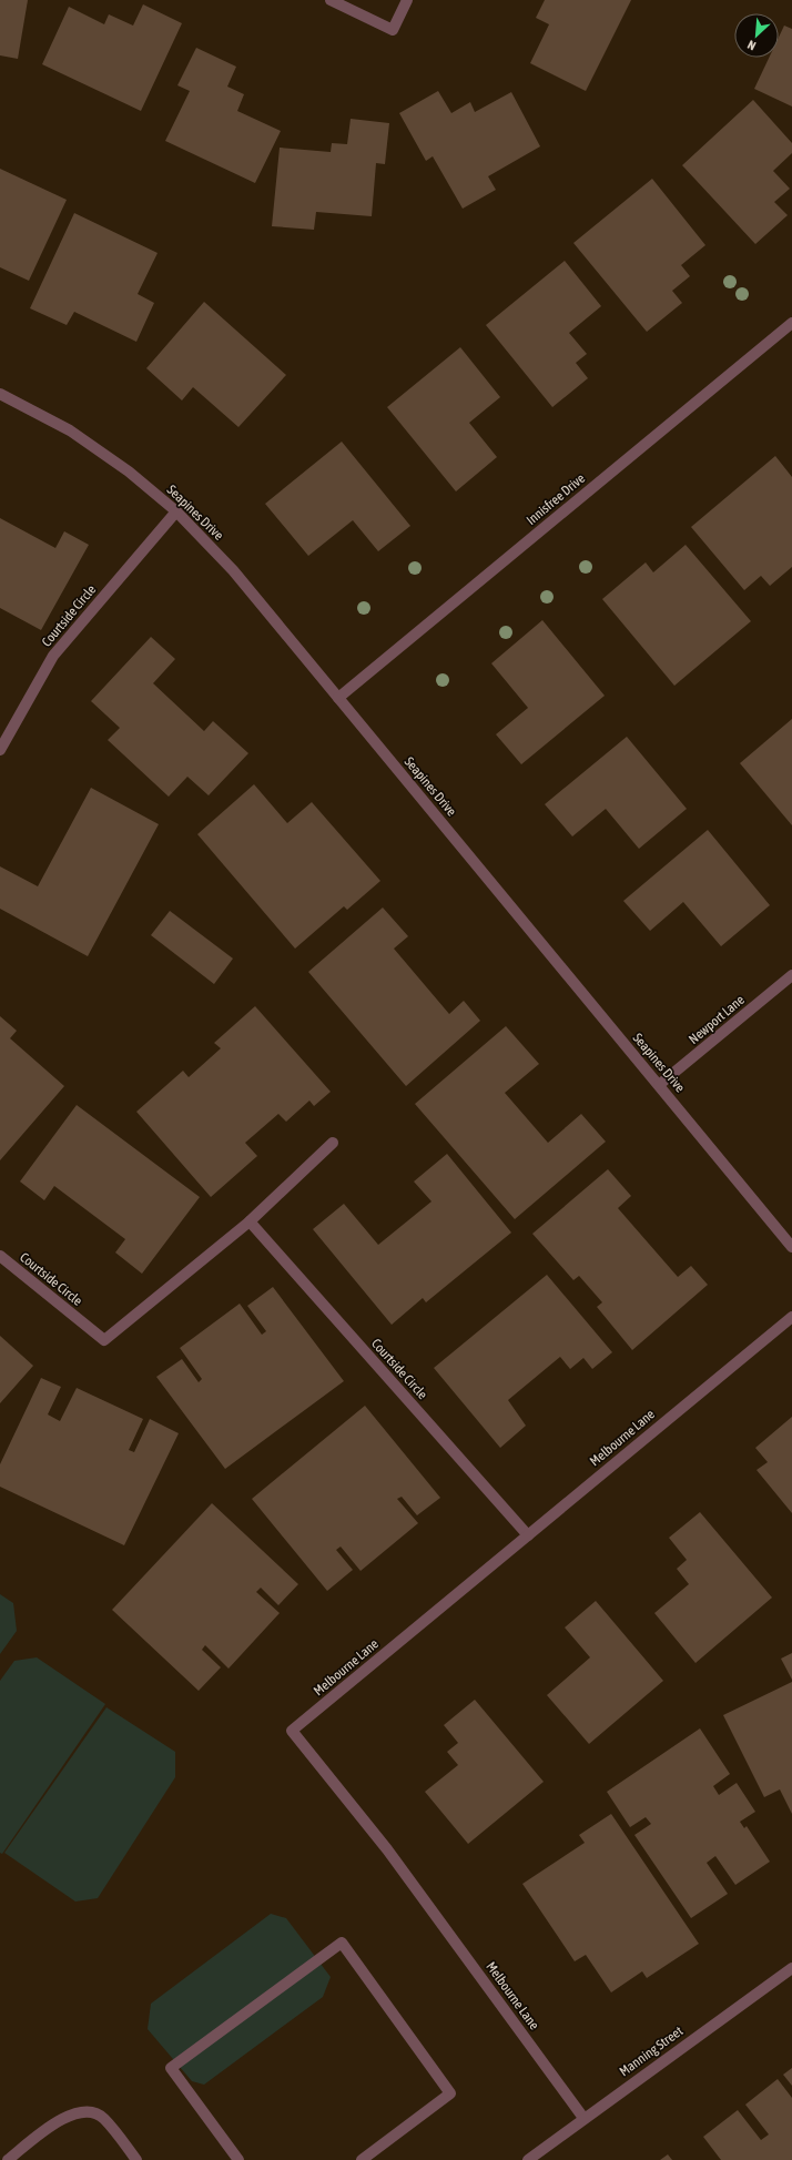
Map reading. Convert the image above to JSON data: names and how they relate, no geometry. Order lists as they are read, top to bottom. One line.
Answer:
{"streets":{"street":["Innisfree Drive","Seapines Drive","Courtside Circle","Newport Lane","Melbourne Lane","Manning Street"]},"crossings":[["Innisfree Drive","Seapines Drive"],["Seapines Drive","Courtside Circle"],["Seapines Drive","Newport Lane"],["Courtside Circle","Melbourne Lane"],["Melbourne Lane","Manning Street"]],"north":"bottom left"}
